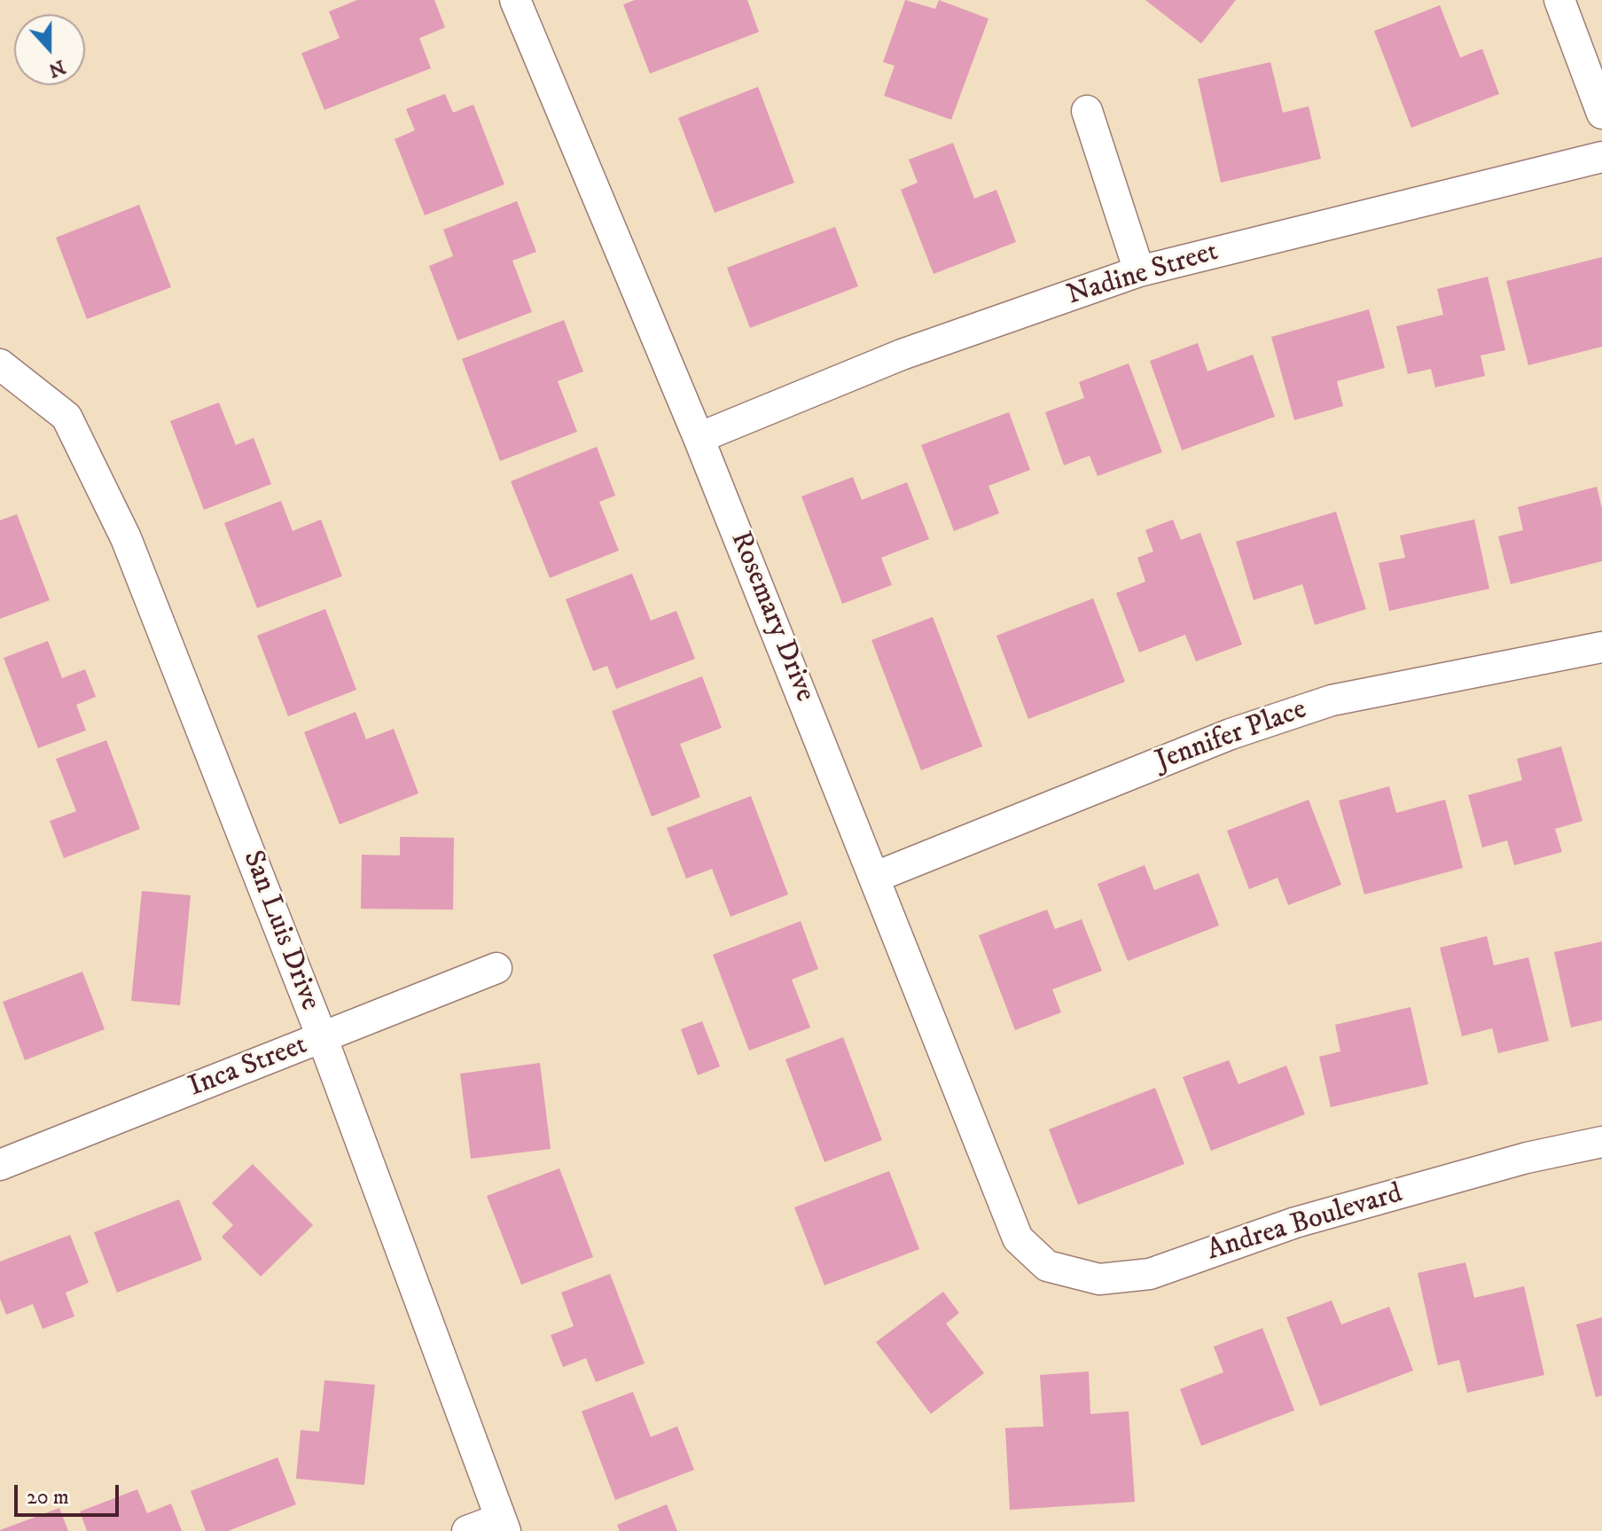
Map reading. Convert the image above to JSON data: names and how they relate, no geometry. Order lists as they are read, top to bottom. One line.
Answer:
{"streets":{"street":["Nadine Street","Rosemary Drive","Jennifer Place","San Luis Drive","Inca Street","Andrea Boulevard"]},"crossings":[["Nadine Street","Rosemary Drive"],["Rosemary Drive","Jennifer Place"],["Rosemary Drive","Andrea Boulevard"],["San Luis Drive","Inca Street"]],"scale_bar":"20 m","north":"bottom"}
